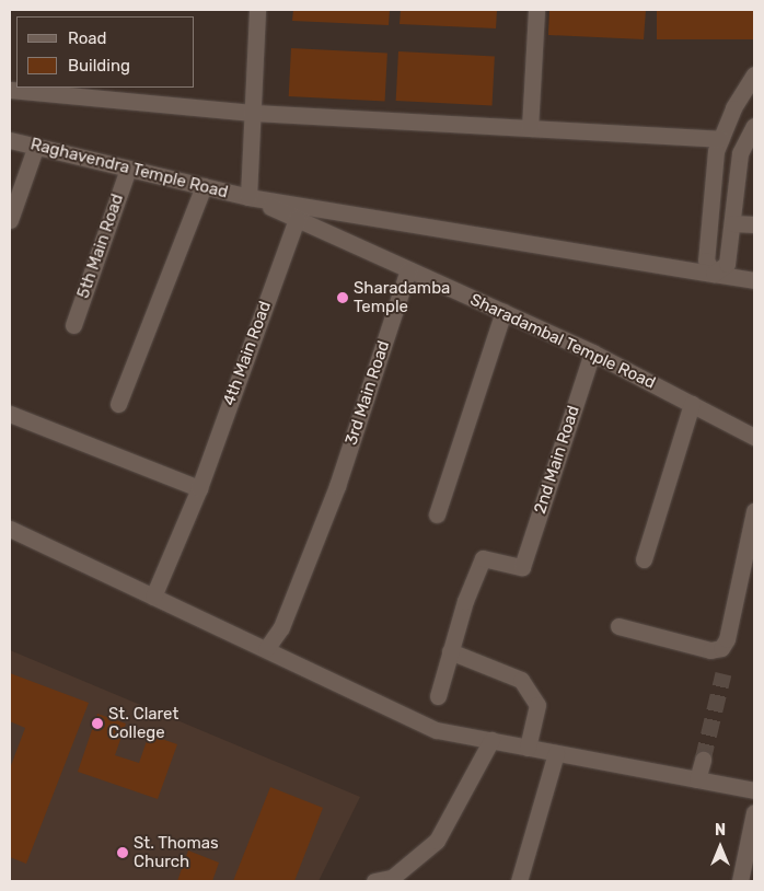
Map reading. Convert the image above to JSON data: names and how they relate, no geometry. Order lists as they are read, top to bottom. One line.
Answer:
{"streets":{"street":["Raghavendra Temple Road","5th Main Road","Sharadambal Temple Road","4th Main Road","3rd Main Road","2nd Main Road"]},"crossings":[["Raghavendra Temple Road","5th Main Road"],["Raghavendra Temple Road","Sharadambal Temple Road"],["Sharadambal Temple Road","4th Main Road"],["Sharadambal Temple Road","3rd Main Road"],["Sharadambal Temple Road","2nd Main Road"]],"places":["Sharadamba Temple","St. Claret College","St. Thomas Church"],"legend":["Road","Building"],"north":"top"}
